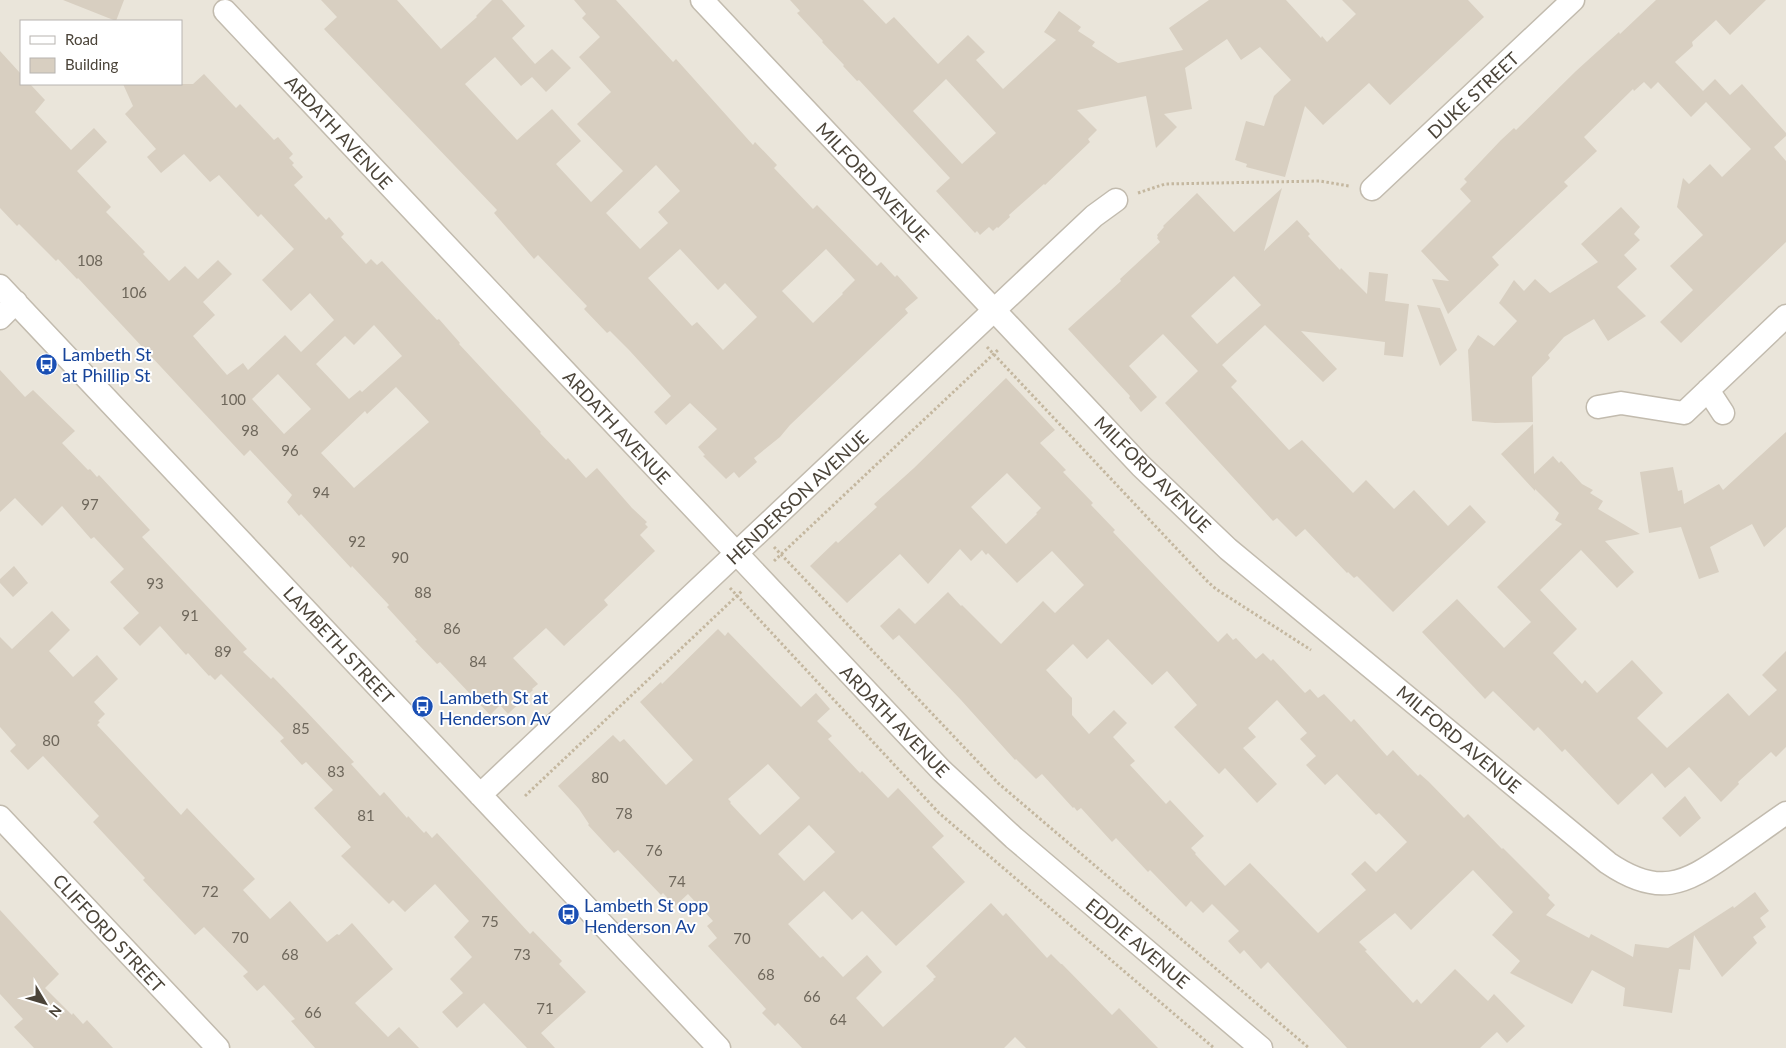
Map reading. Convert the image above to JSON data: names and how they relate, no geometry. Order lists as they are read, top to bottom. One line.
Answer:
{"streets":{"street":["DUKE STREET","ARDATH AVENUE","MILFORD AVENUE","HENDERSON AVENUE","LAMBETH STREET","CLIFFORD STREET","EDDIE AVENUE"]},"crossings":[["ARDATH AVENUE","HENDERSON AVENUE"],["ARDATH AVENUE","EDDIE AVENUE"],["MILFORD AVENUE","HENDERSON AVENUE"],["HENDERSON AVENUE","LAMBETH STREET"]],"places":{"bus stop":["Lambeth St at Phillip St","Lambeth St at Henderson Av","Lambeth St opp Henderson Av"]},"house_numbers":["108","106","100","98","96","94","97","92","90","93","88","91","86","89","84","85","80","83","80","78","81","76","74","72","75","70","70","68","73","68","66","71","66","64"],"legend":["Road","Building"],"north":"bottom right"}
